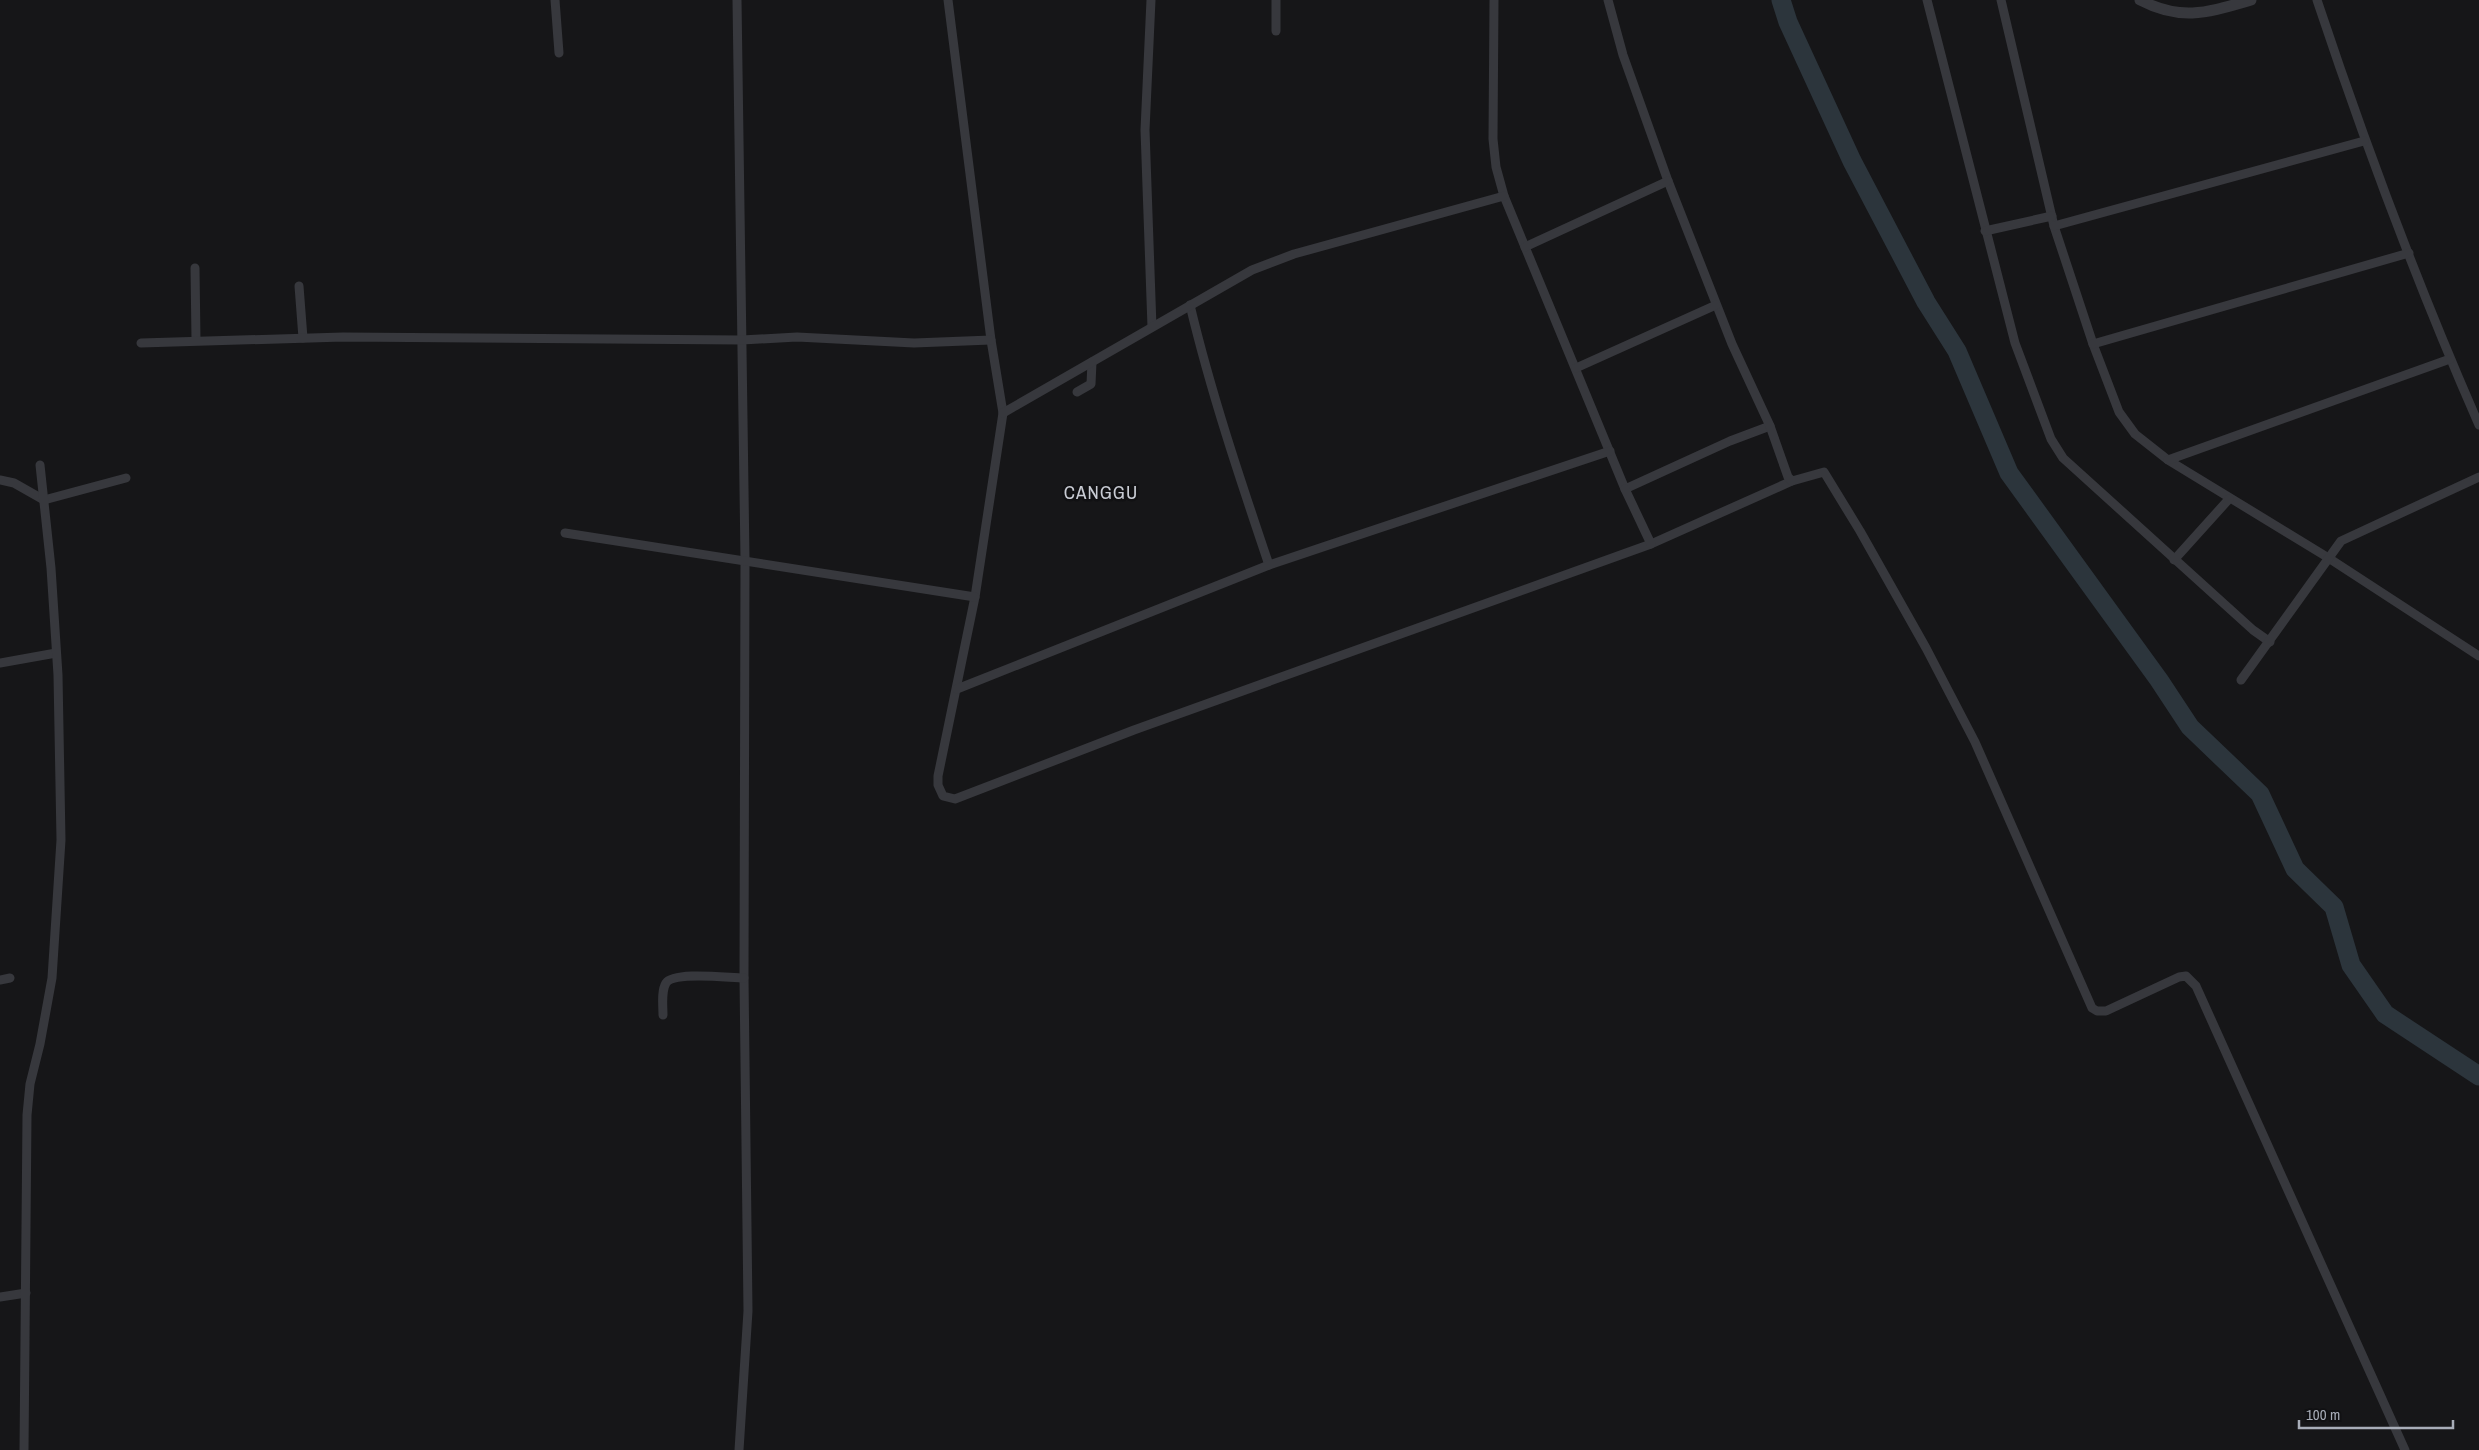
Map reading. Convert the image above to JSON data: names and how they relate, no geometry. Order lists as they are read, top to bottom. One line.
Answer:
{"districts":["CANGGU"],"scale_bar":"100 m"}
